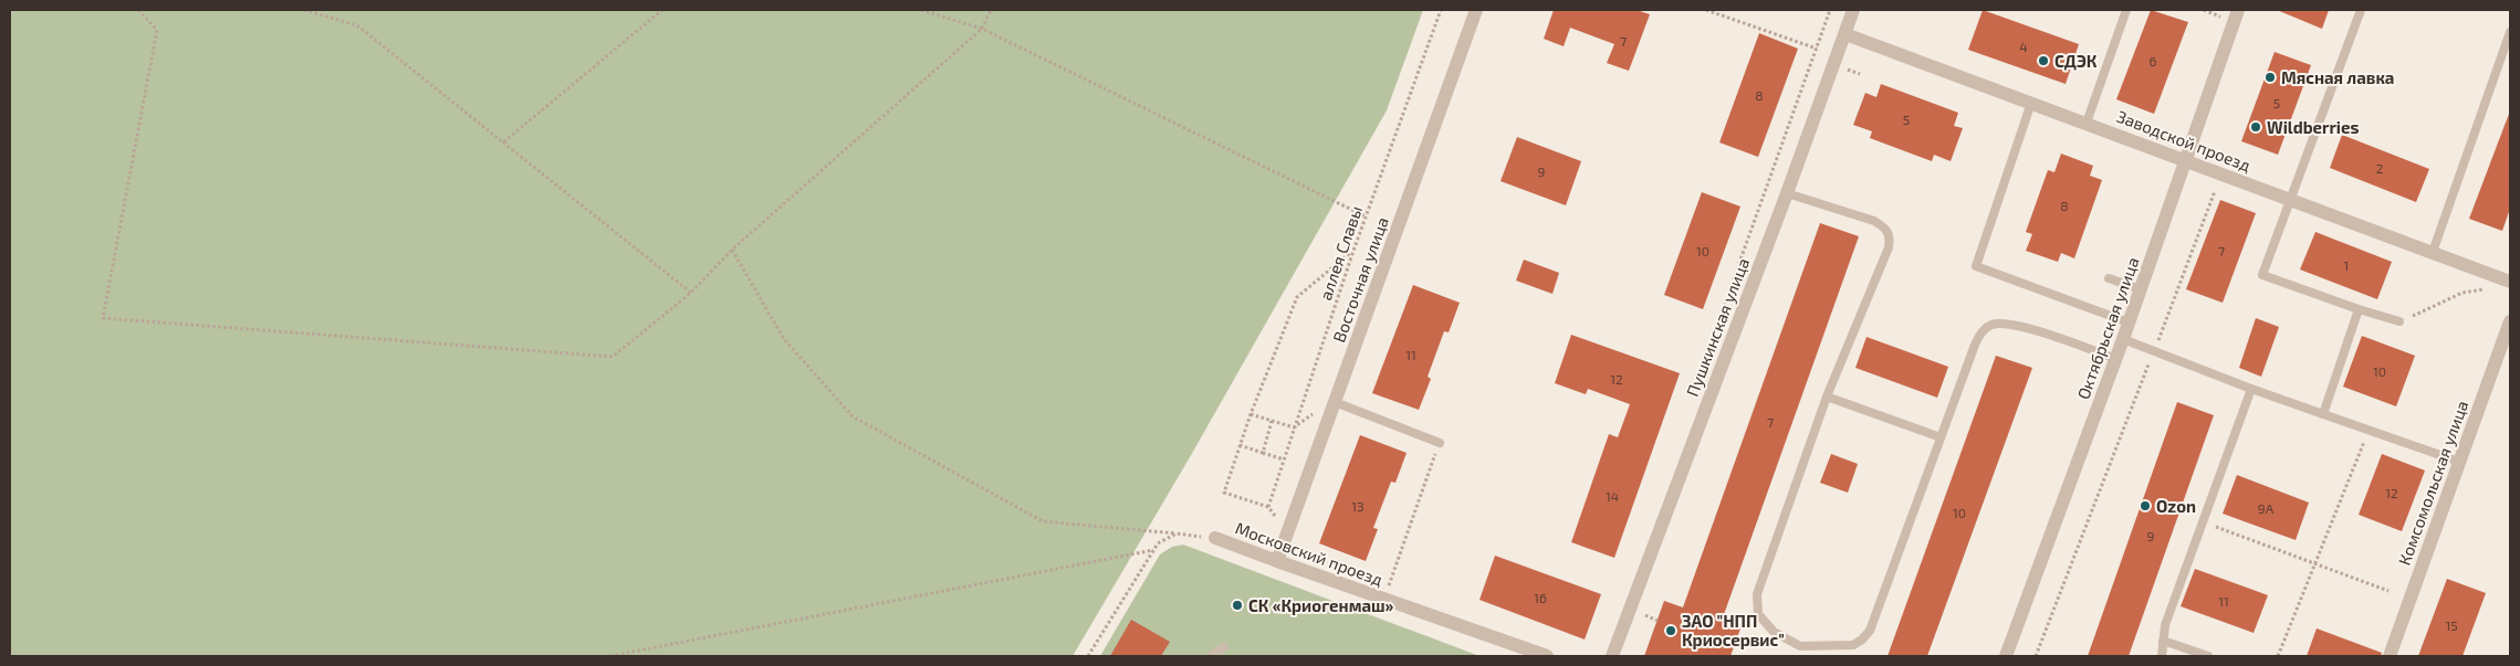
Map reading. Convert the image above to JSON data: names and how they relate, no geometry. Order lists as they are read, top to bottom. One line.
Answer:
{"streets":{"street":["Заводской проезд","Восточная улица","Пушкинская улица","Октябрьская улица","Комсомольская улица","Московский проезд"],"path":["аллея Славы"]},"crossings":[["Заводской проезд","Пушкинская улица"],["Заводской проезд","Октябрьская улица"],["Восточная улица","Московский проезд"]],"places":["СДЭК","Мясная лавка","Wildberries","Ozon","СК «Криогенмаш»","ЗАО \"НПП Криосервис\""],"house_numbers":["7","4","6","8","5","5","2","9","8","10","7","1","11","10","12","7","12","14","13","9А","10","9","16","11","15"]}
